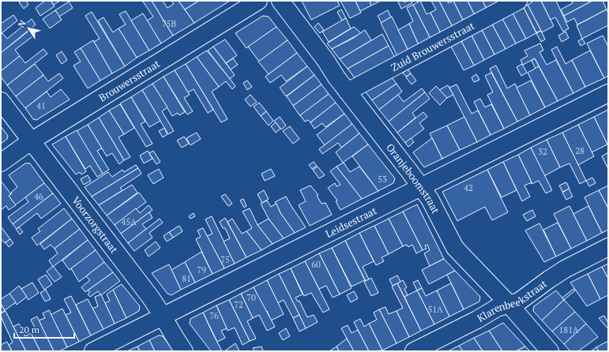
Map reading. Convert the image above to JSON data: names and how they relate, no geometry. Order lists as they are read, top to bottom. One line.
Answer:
{"streets":{"street":["Zuid Brouwersstraat","Brouwersstraat","Oranjeboomstraat","Leidsestraat","Voorzorgstraat","Klarenbeekstraat"]},"crossings":[["Zuid Brouwersstraat","Oranjeboomstraat"],["Brouwersstraat","Voorzorgstraat"],["Oranjeboomstraat","Leidsestraat"],["Oranjeboomstraat","Klarenbeekstraat"],["Leidsestraat","Voorzorgstraat"]],"house_numbers":["75B","41","28","32","53","42","46","45A","75","60","79","81","70","72","51A","76","181A"],"scale_bar":"20 m","north":"top left"}
